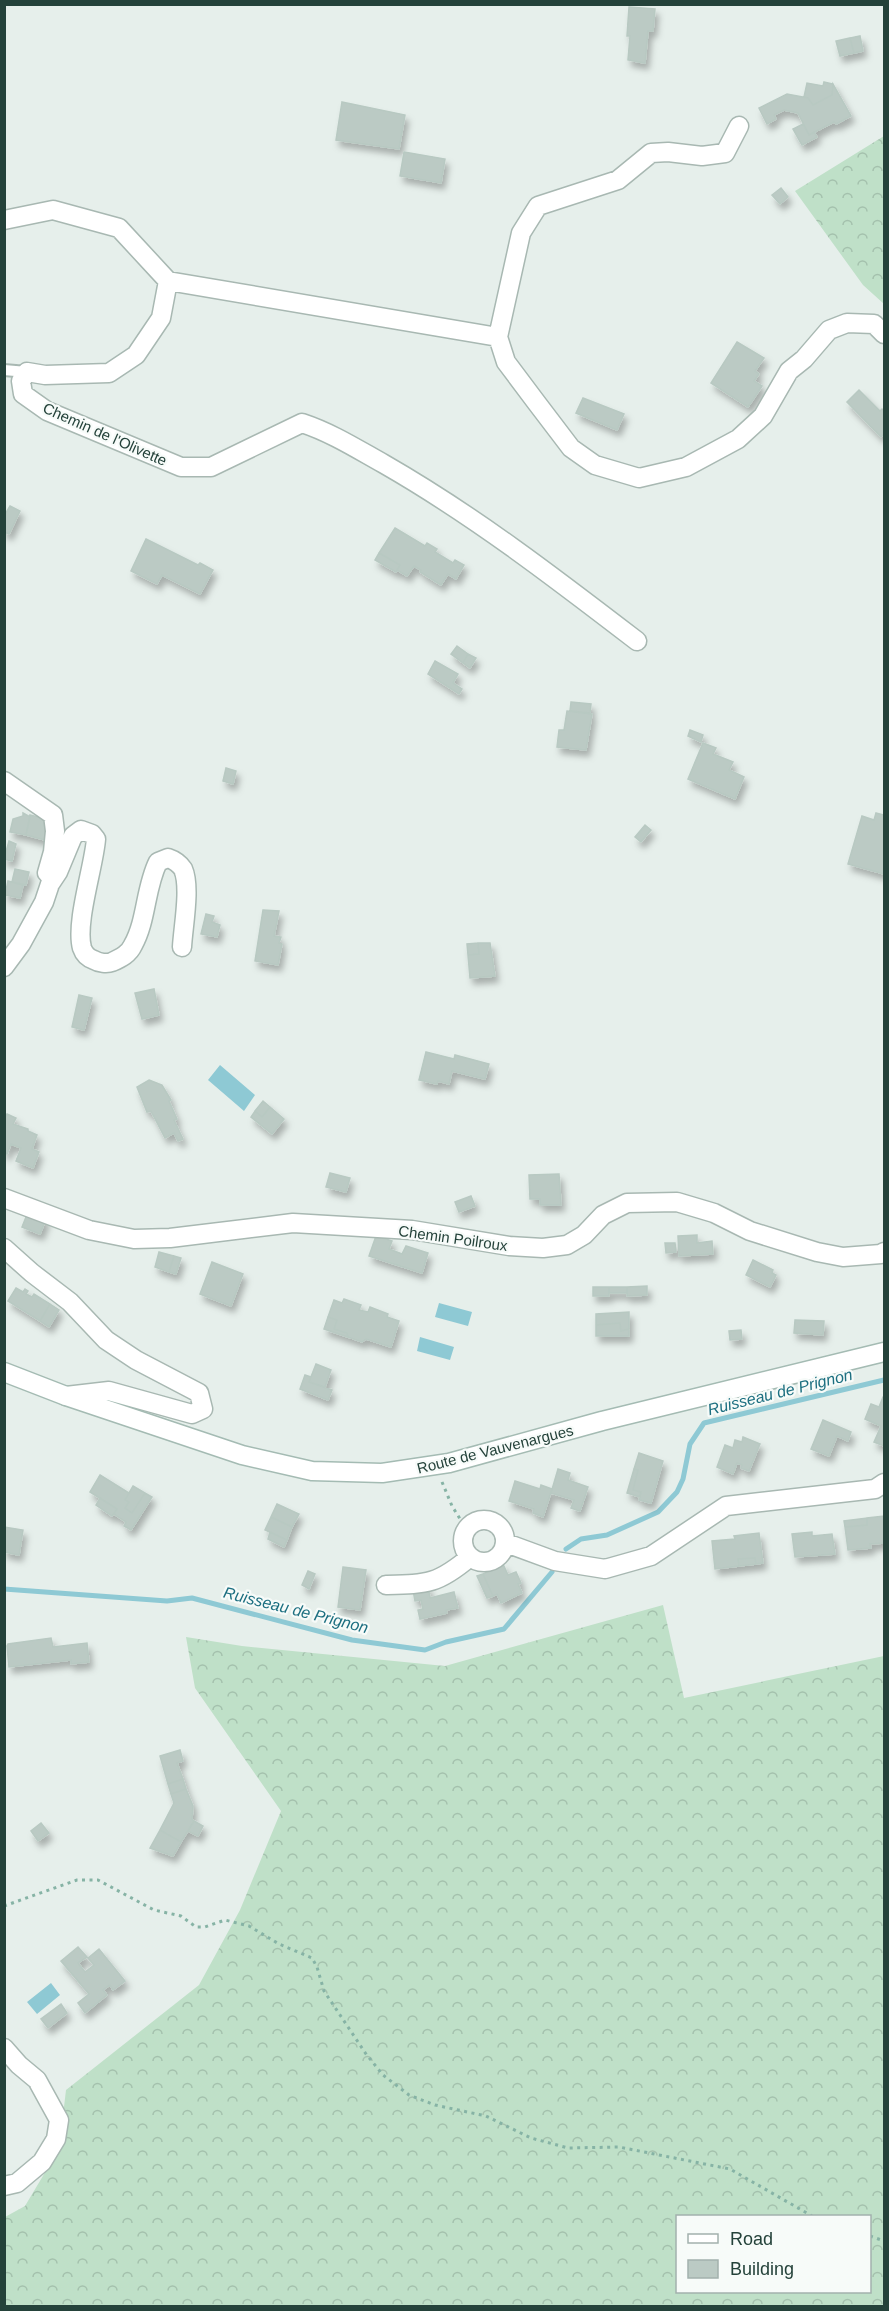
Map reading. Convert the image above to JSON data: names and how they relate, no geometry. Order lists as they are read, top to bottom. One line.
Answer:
{"streets":{"street":["Chemin de l'Olivette","Chemin Poilroux","Route de Vauvenargues"]},"water":["Ruisseau de Prignon"],"legend":["Road","Building"]}
